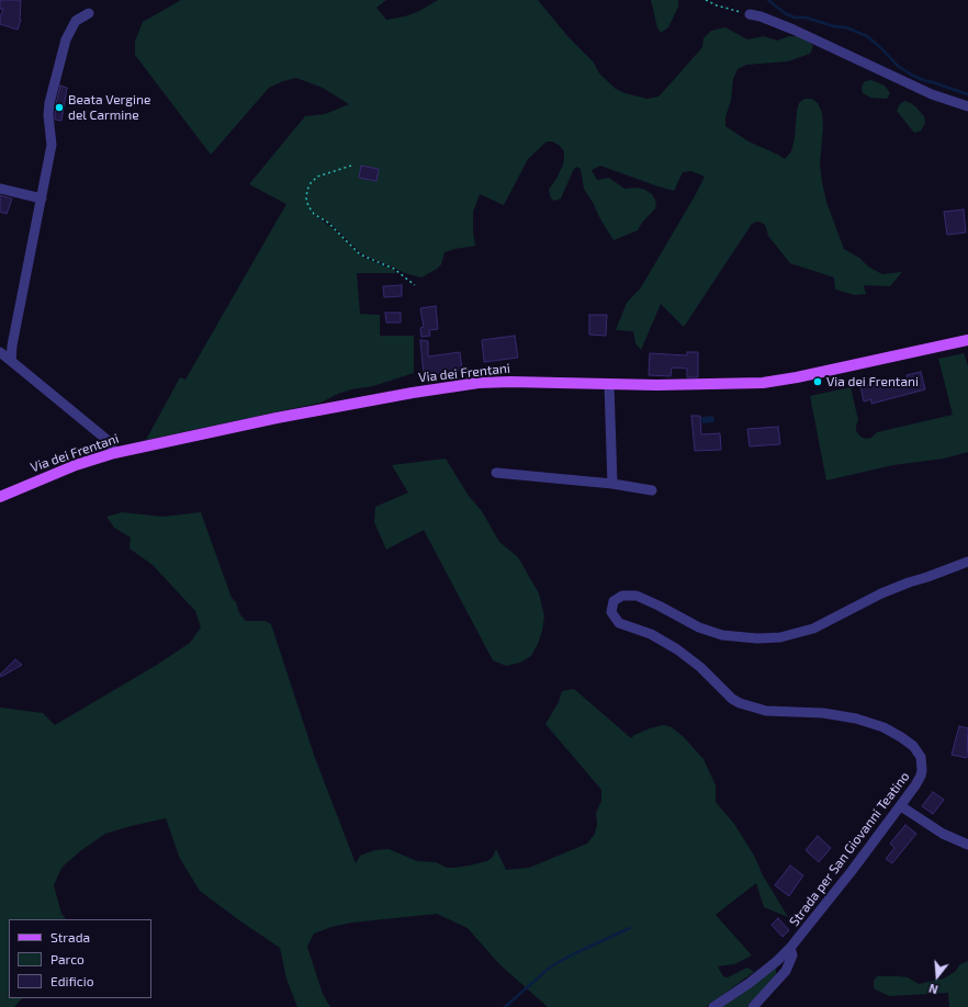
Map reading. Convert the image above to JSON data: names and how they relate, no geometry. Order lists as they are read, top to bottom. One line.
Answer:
{"streets":{"main road":["Via dei Frentani"],"street":["Strada per San Giovanni Teatino"]},"places":["Beata Vergine del Carmine","Via dei Frentani"],"legend":["Strada","Parco","Edificio"],"north":"bottom"}
